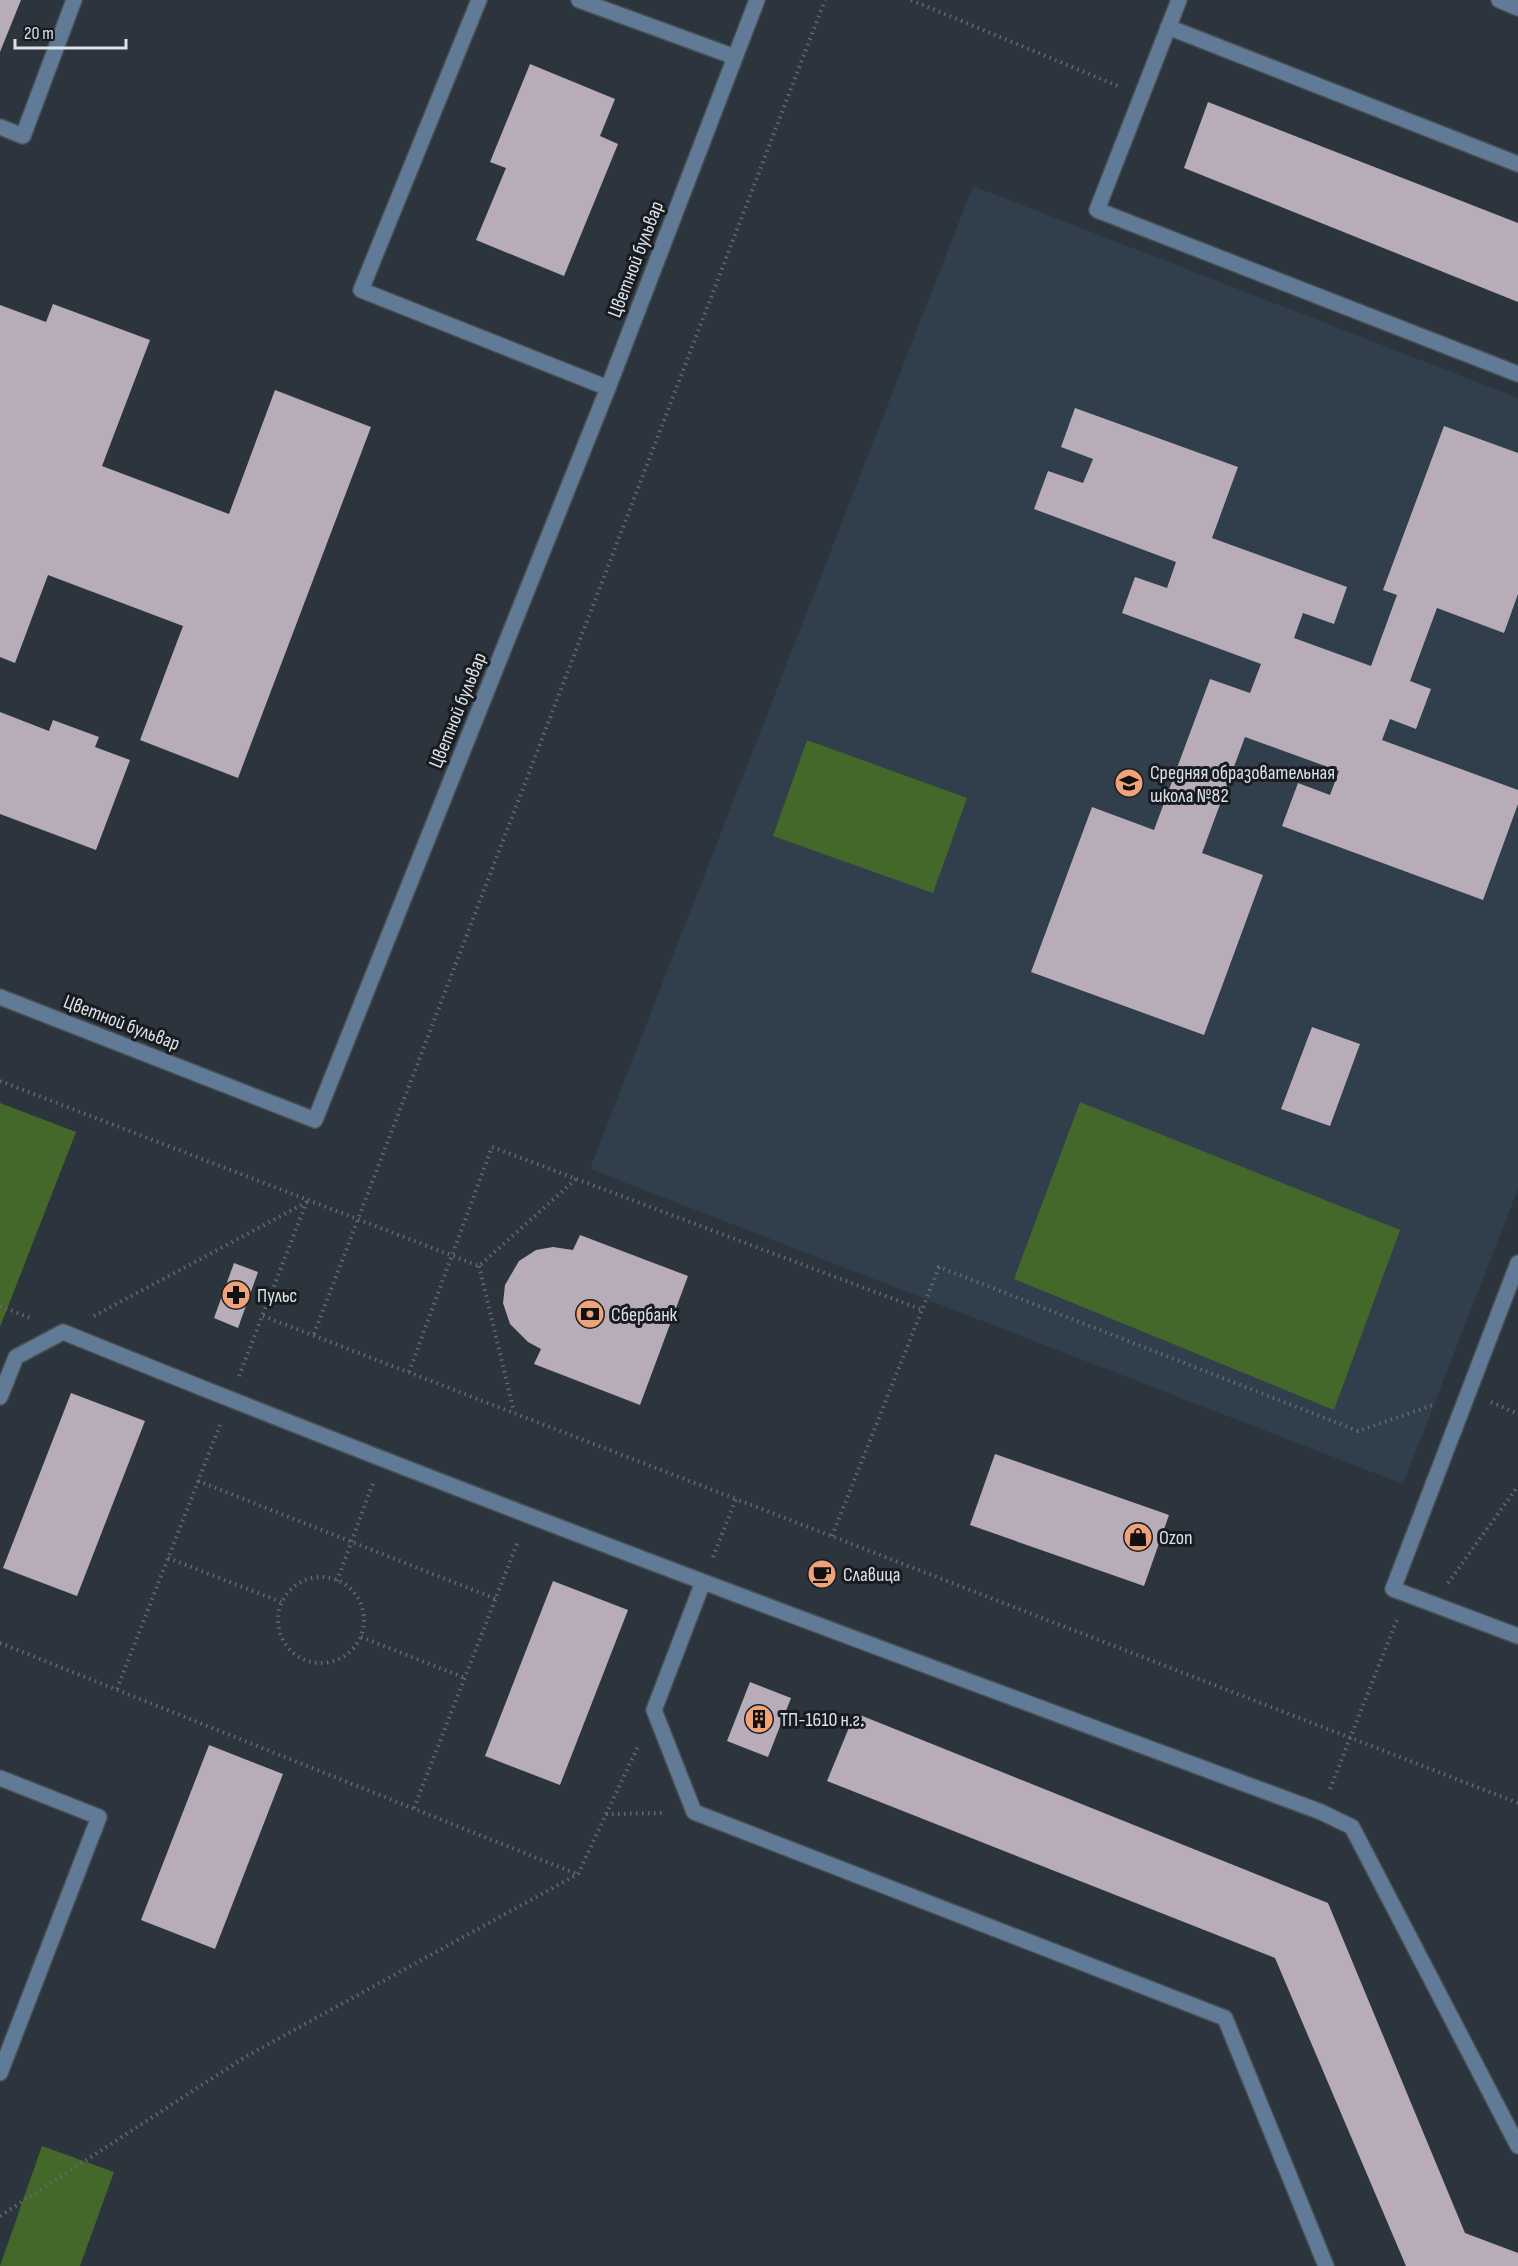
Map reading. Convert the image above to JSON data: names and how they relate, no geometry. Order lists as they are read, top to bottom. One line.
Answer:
{"streets":{"street":["Цветной бульвар"]},"places":{"school or university":["Средняя образовательная школа №82"],"pharmacy":["Пульс"],"bank":["Сбербанк"],"shop":["Ozon"],"cafe":["Славица"],"building":["ТП-1610 н.г."]},"scale_bar":"20 m"}
